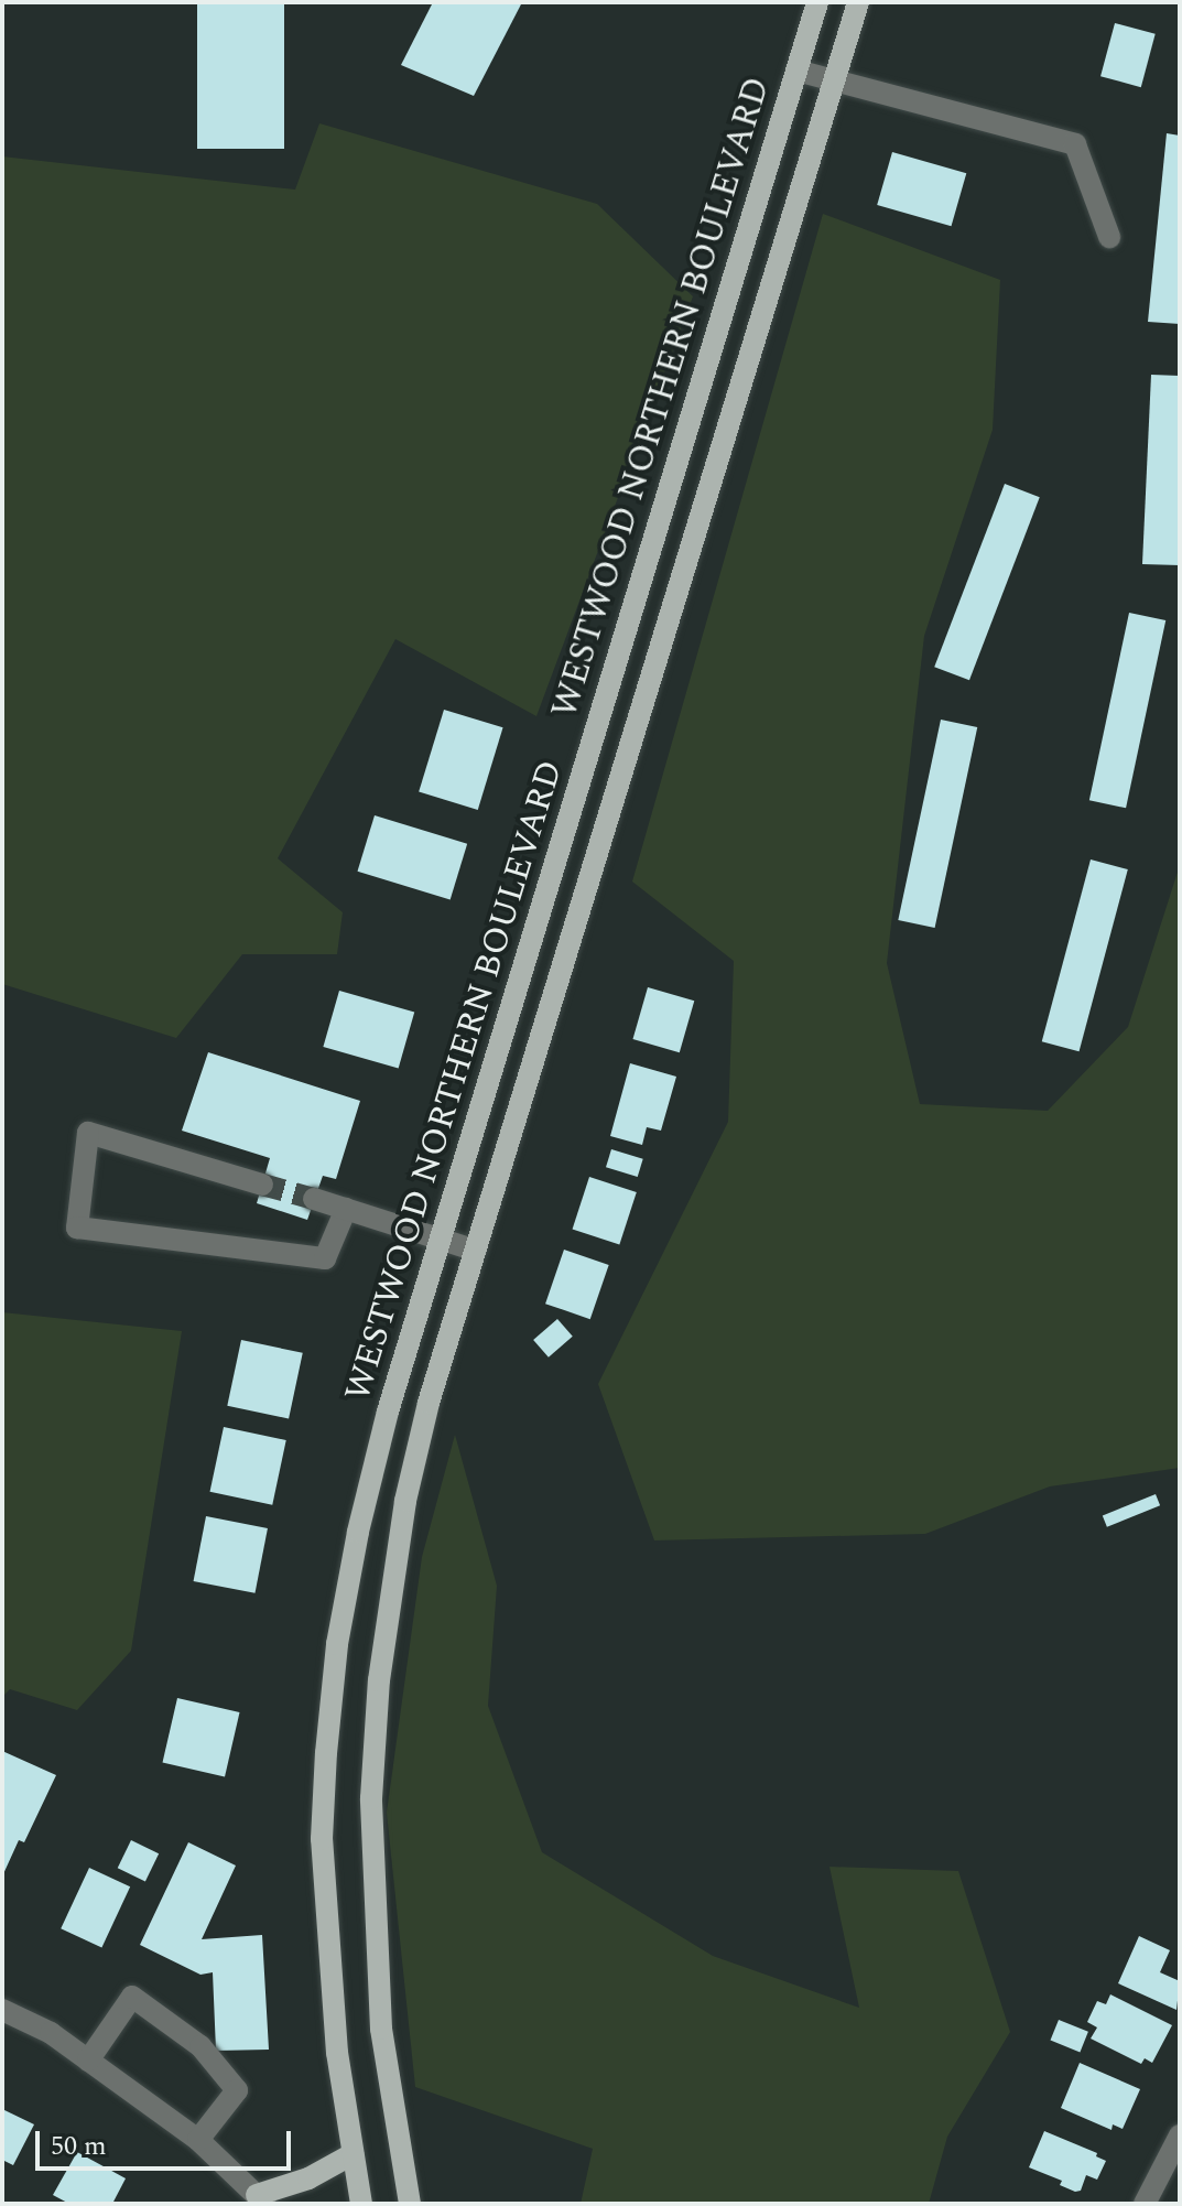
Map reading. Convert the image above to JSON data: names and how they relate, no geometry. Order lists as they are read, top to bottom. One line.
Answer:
{"streets":{"main road":["WESTWOOD NORTHERN BOULEVARD"]},"scale_bar":"50 m"}
